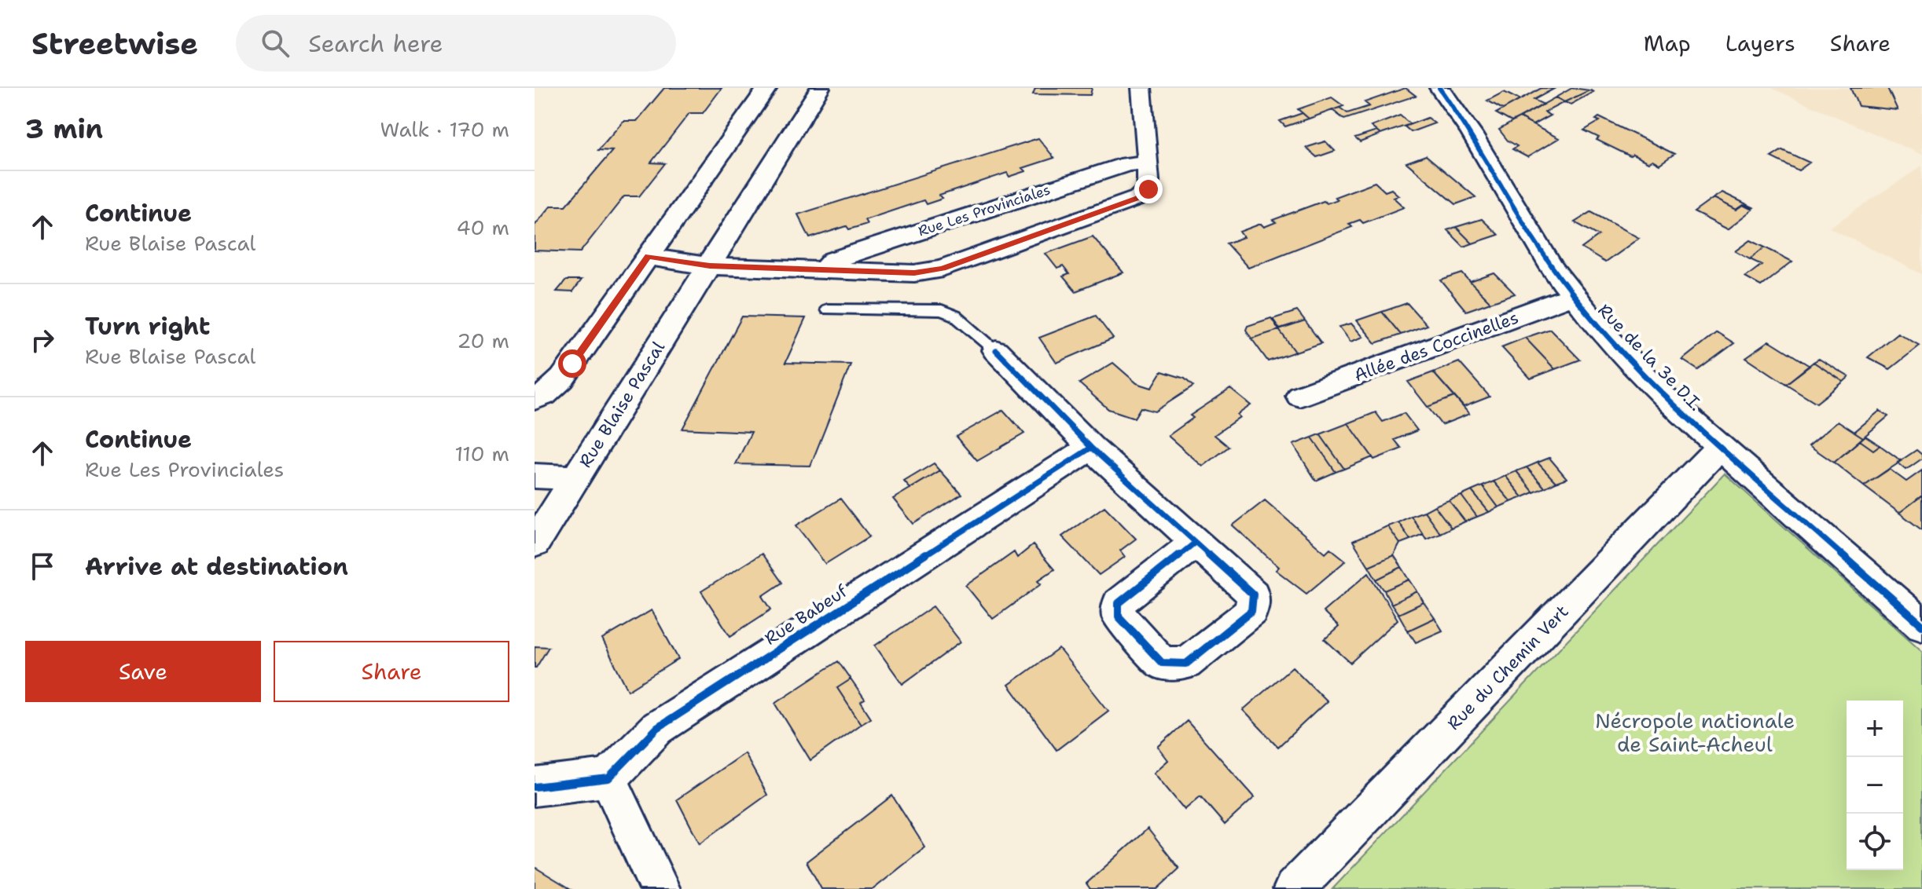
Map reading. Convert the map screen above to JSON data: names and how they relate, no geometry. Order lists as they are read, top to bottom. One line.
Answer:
{"streets":{"street":["Rue Les Provinciales","Allée des Coccinelles","Rue de la 3e D.I.","Rue Blaise Pascal","Rue Babeuf","Rue du Chemin Vert"]},"crossings":[["Allée des Coccinelles","Rue de la 3e D.I."],["Rue de la 3e D.I.","Rue du Chemin Vert"]],"parks":["Nécropole nationale de Saint-Acheul"],"page":{"header":"Streetwise","search":"Search here","nav":["Map","Layers","Share"],"heading":["3 min","Walk · 170 m"],"list":[["Continue","Rue Blaise Pascal","40 m"],["Turn right","Rue Blaise Pascal","20 m"],["Continue","Rue Les Provinciales","110 m"],"Arrive at destination"],"buttons":["Save","Share"],"map_buttons":["+","−"]}}
